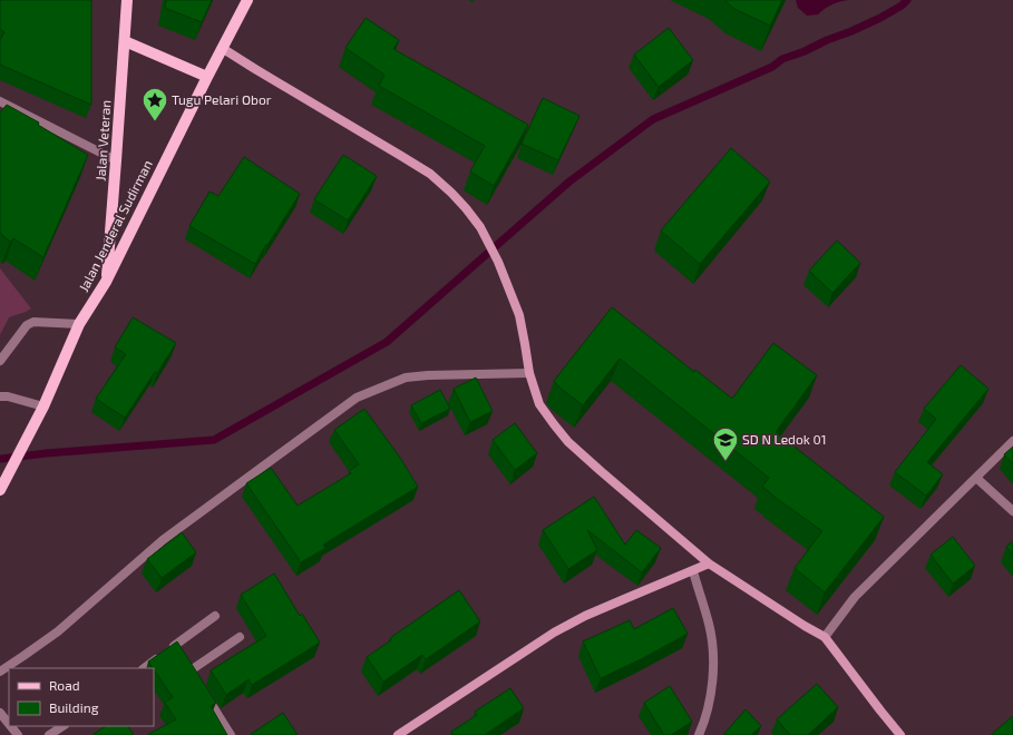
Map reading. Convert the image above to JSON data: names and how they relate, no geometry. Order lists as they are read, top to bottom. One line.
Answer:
{"streets":{"main road":["Jalan Veteran","Jalan Jenderal Sudirman"]},"crossings":[["Jalan Veteran","Jalan Jenderal Sudirman"]],"places":{"place":["Tugu Pelari Obor"],"school or university":["SD N Ledok 01"]},"legend":["Road","Building"]}
